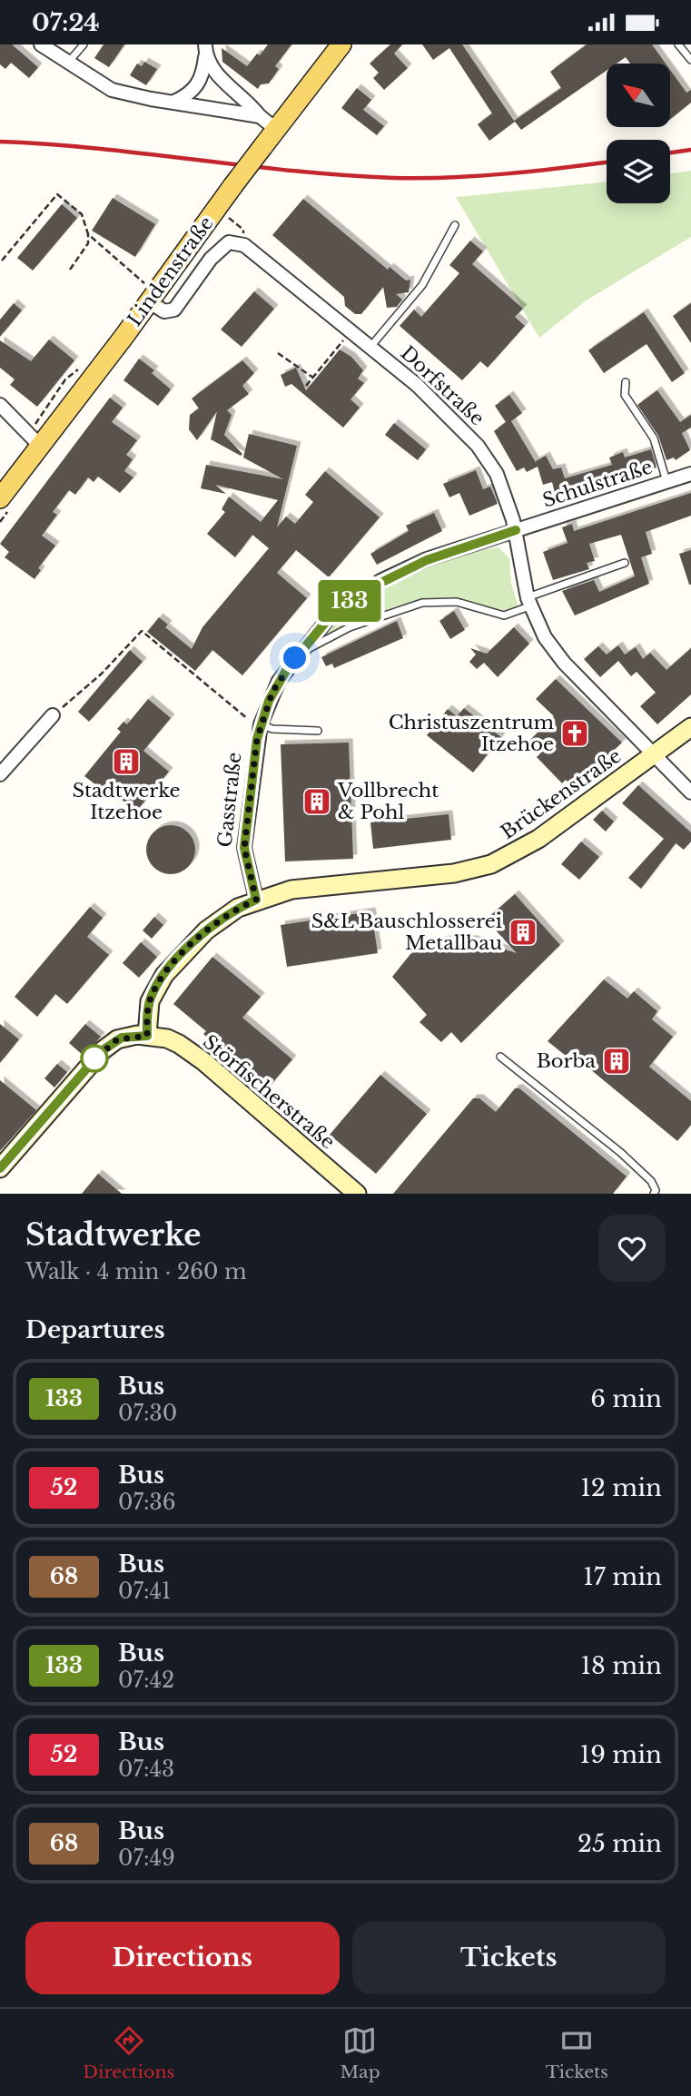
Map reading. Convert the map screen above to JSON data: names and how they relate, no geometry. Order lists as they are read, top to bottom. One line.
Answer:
{"streets":{"main road":["Lindenstraße"],"street":["Dorfstraße","Schulstraße","Brückenstraße","Gasstraße","Störfischerstraße"]},"crossings":[["Lindenstraße","Dorfstraße"],["Dorfstraße","Schulstraße"],["Dorfstraße","Brückenstraße"],["Dorfstraße","Gasstraße"],["Schulstraße","Gasstraße"],["Brückenstraße","Gasstraße"]],"places":{"church":["Christuszentrum Itzehoe"],"building":["Stadtwerke Itzehoe","Vollbrecht & Pohl","S&L Bauschlosserei Metallbau","Borba"]},"lines":["bus line 133"],"north":"top left","page":{"status":"07:24","on_map":"133","heading":[["Stadtwerke","Walk · 4 min · 260 m"],"Departures"],"list":[{"mark":"133","name":"Bus","note":"07:30","value":"6 min"},{"mark":"52","name":"Bus","note":"07:36","value":"12 min"},{"mark":"68","name":"Bus","note":"07:41","value":"17 min"},{"mark":"133","name":"Bus","note":"07:42","value":"18 min"},{"mark":"52","name":"Bus","note":"07:43","value":"19 min"},{"mark":"68","name":"Bus","note":"07:49","value":"25 min"}],"buttons":["Directions","Tickets"],"tabs":["Directions","Map","Tickets"]}}
